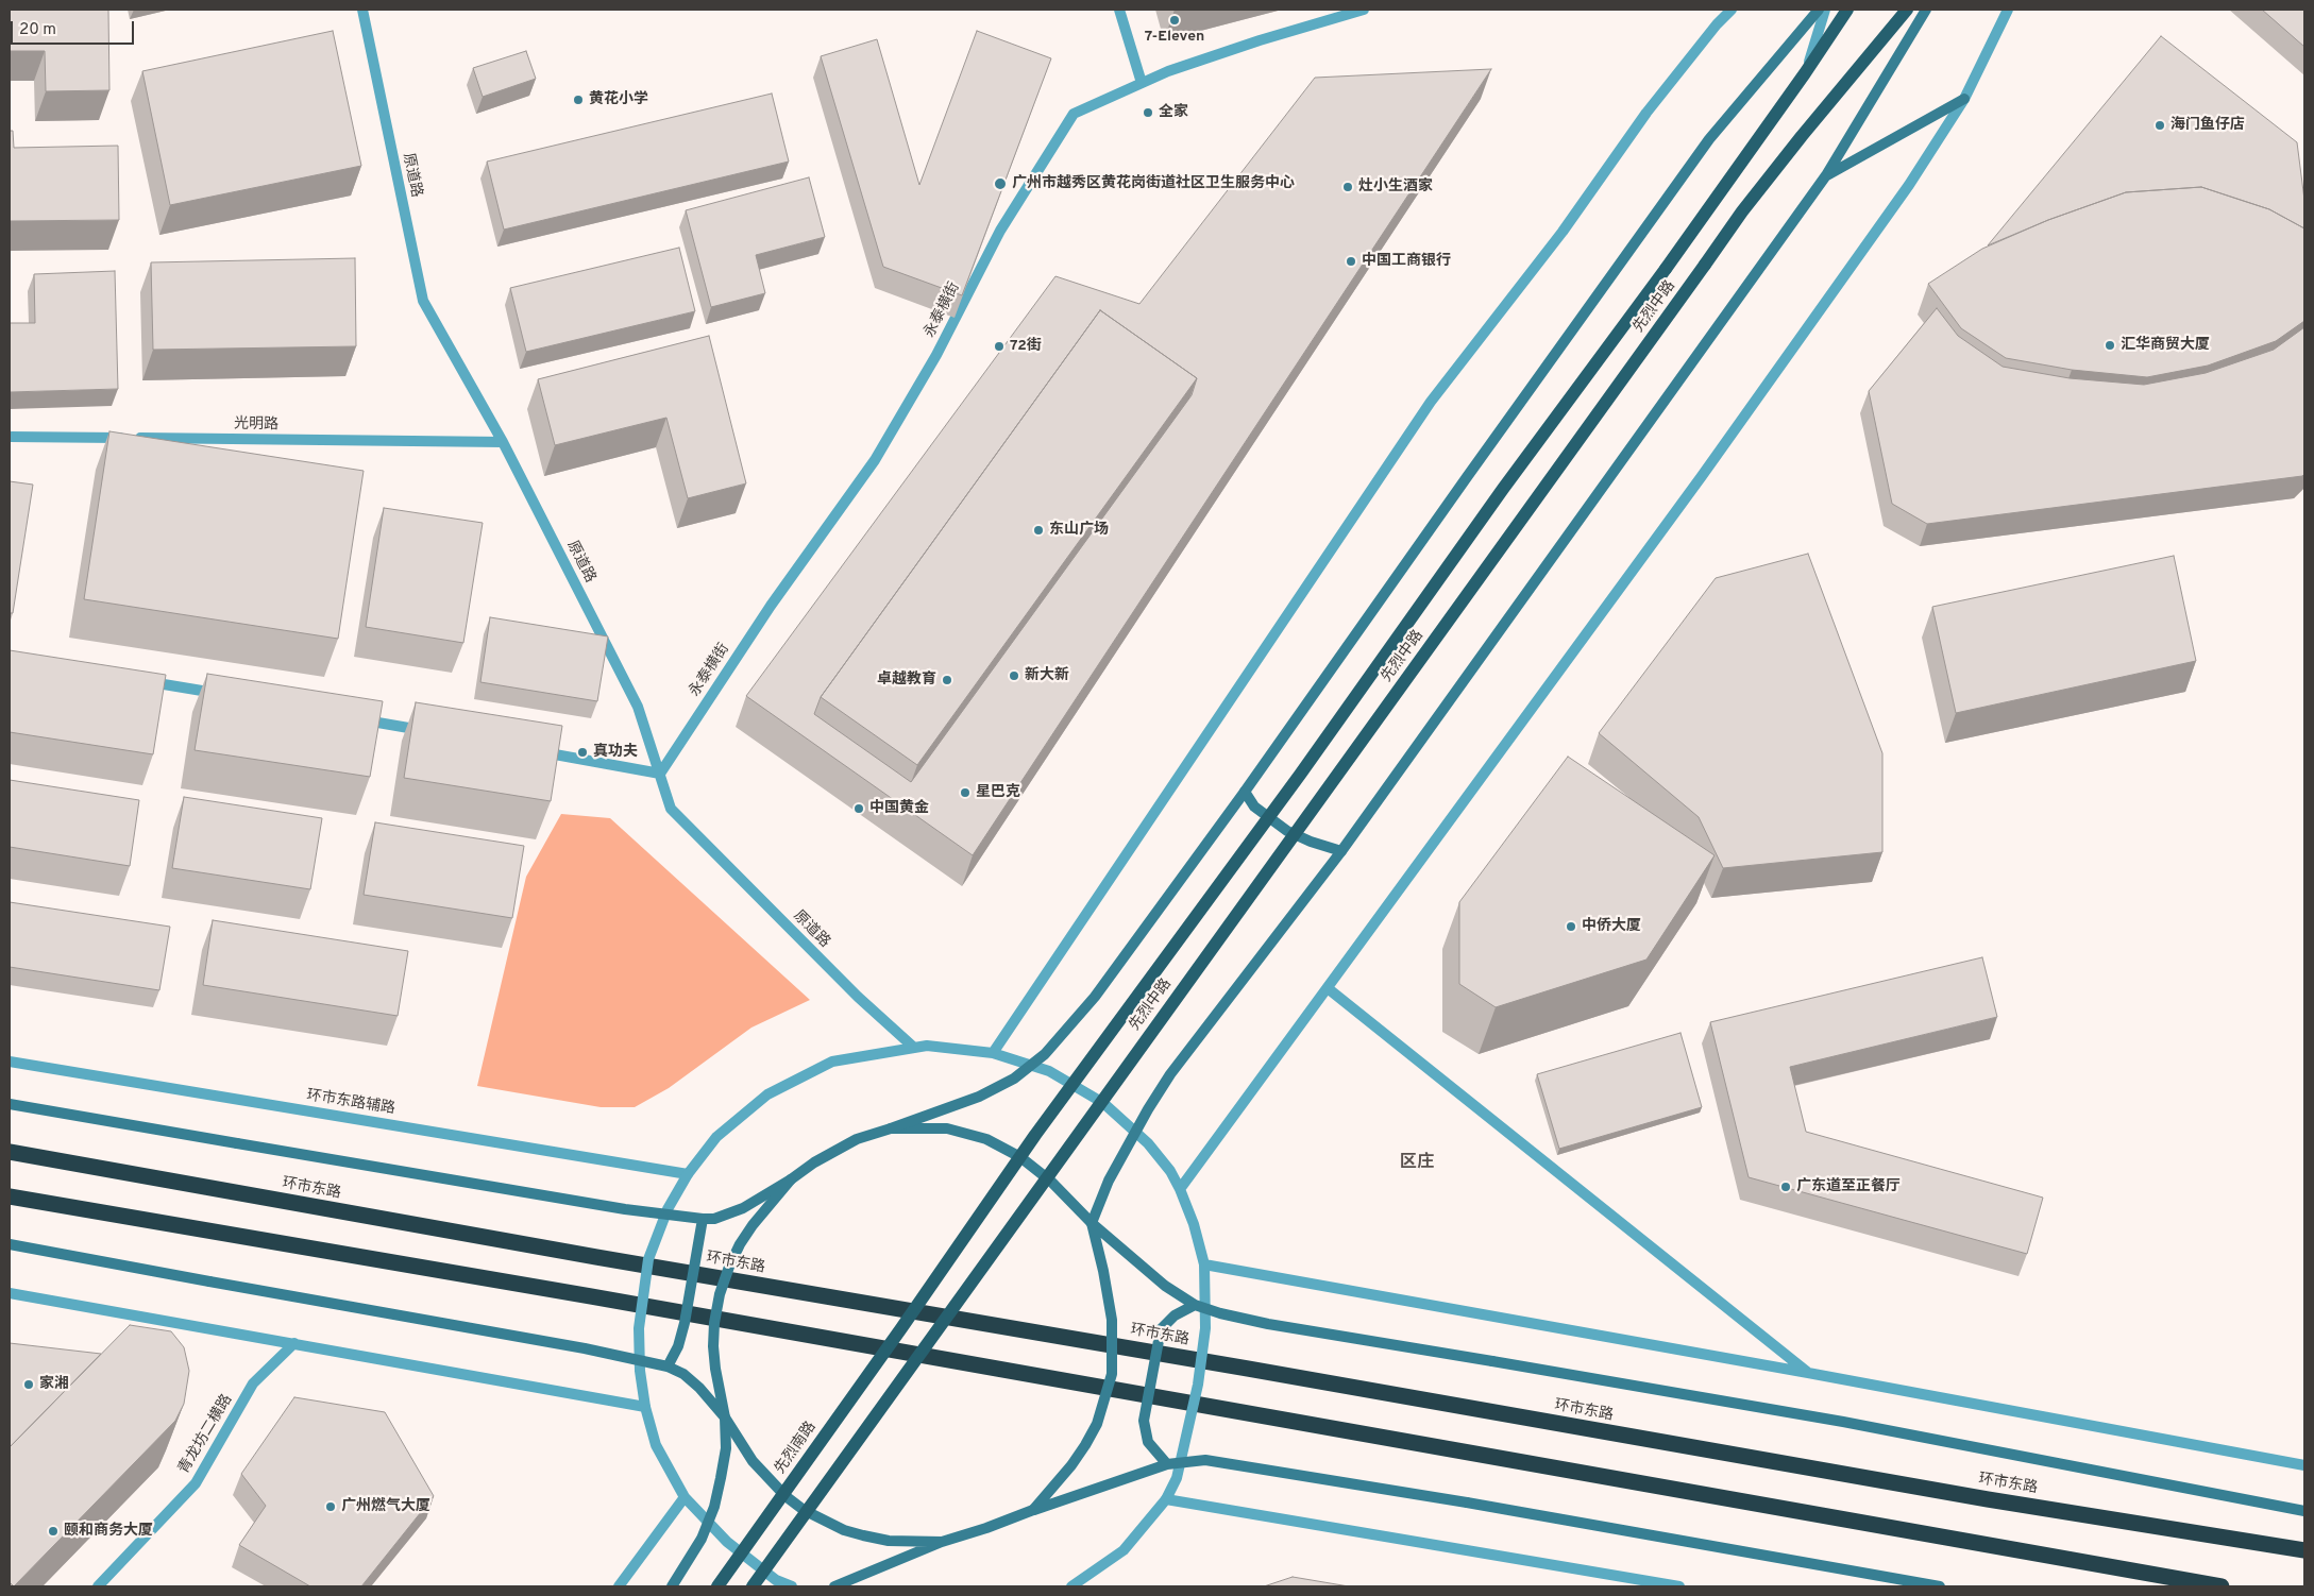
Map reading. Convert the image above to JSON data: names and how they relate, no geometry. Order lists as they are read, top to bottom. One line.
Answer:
{"streets":{"highway":["环市东路"],"main road":["先烈中路","先烈南路"],"street":["原道路","永泰横街","光明路","环市东路辅路","青龙坊二横路"]},"crossings":[["原道路","永泰横街"],["原道路","光明路"],["先烈中路","先烈南路"]],"districts":["区庄"],"places":["7-Eleven","黄花小学","全家","海门鱼仔店","广州市越秀区黄花岗街道社区卫生服务中心","灶小生酒家","中国工商银行","汇华商贸大厦","72街","东山广场","新大新","卓越教育","真功夫","星巴克","中国黄金","中侨大厦","广东道至正餐厅","家湘","广州燃气大厦","颐和商务大厦"],"scale_bar":"20 m"}
